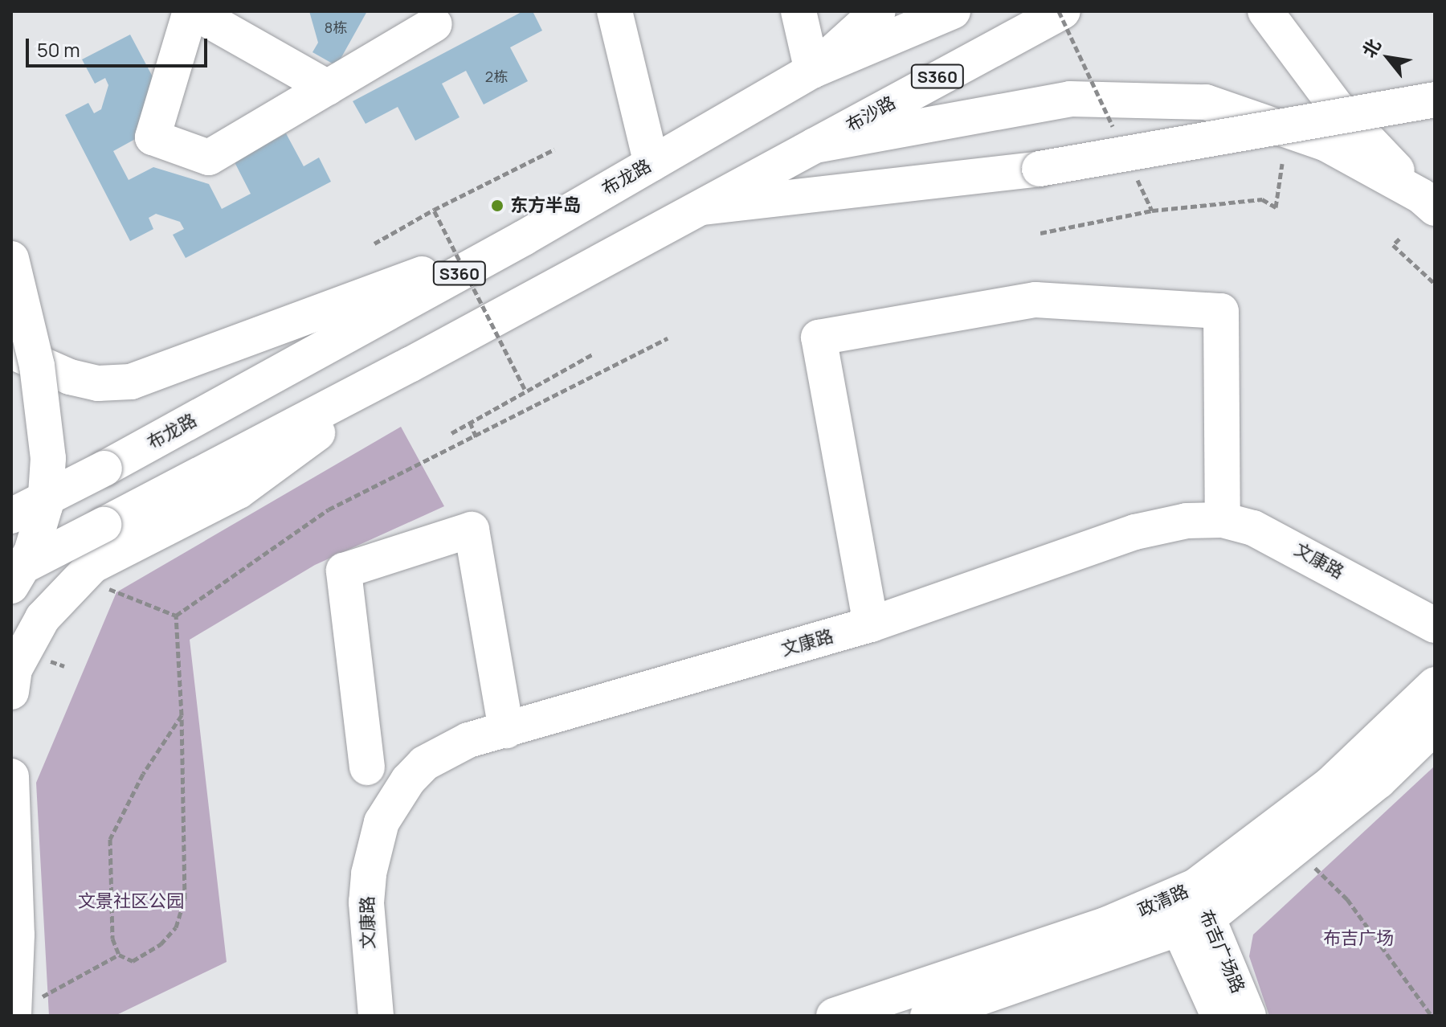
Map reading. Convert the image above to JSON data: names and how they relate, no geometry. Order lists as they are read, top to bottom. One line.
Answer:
{"streets":{"main road":["S360","布沙路","布龙路","文康路","政清路","布吉广场路"]},"crossings":[["S360","布沙路"],["政清路","布吉广场路"]],"parks":["文景社区公园","布吉广场"],"places":["东方半岛"],"house_numbers":["8栋","2栋"],"scale_bar":"50 m","north":"top left"}
